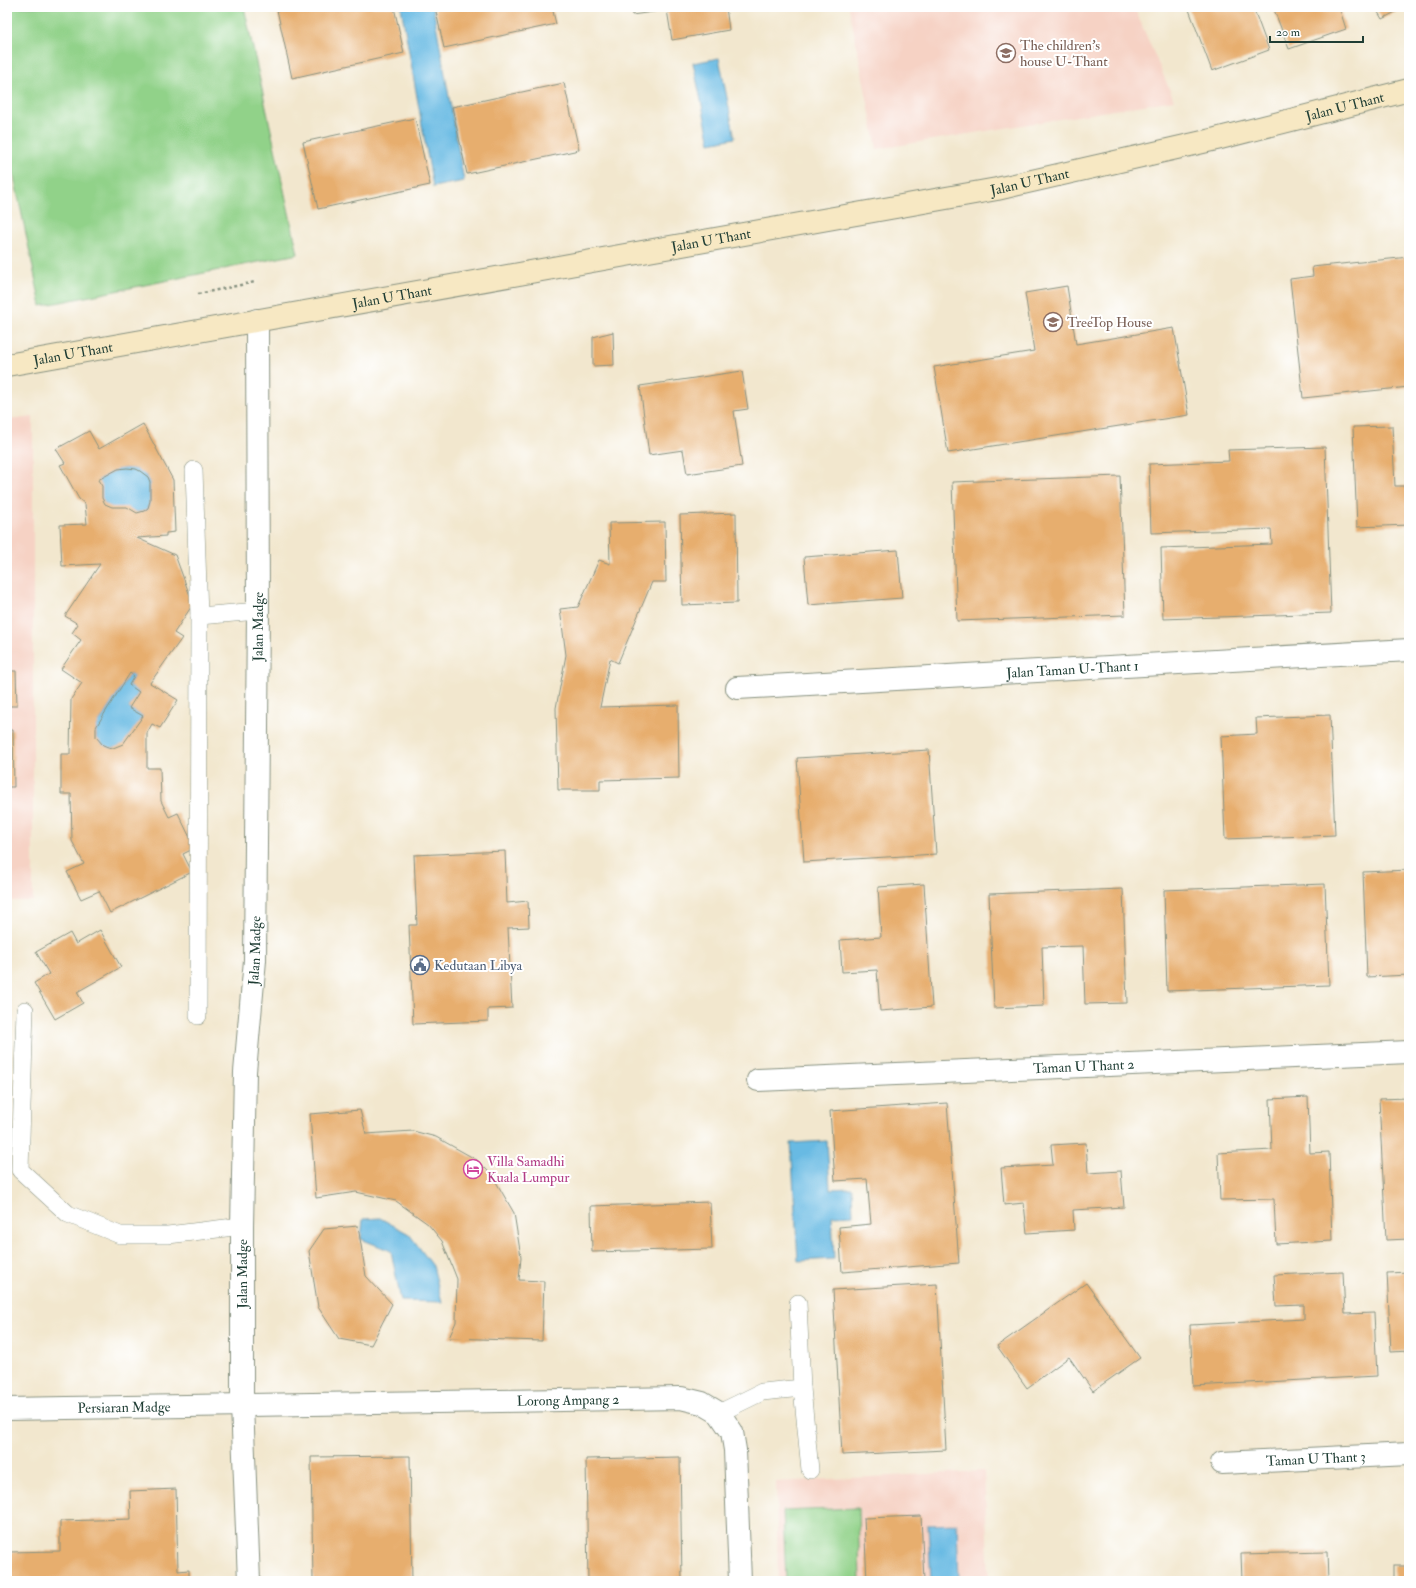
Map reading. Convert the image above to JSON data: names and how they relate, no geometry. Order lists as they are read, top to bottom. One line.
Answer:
{"streets":{"street":["Jalan U Thant","Jalan Madge","Jalan Taman U-Thant 1","Taman U Thant 2","Lorong Ampang 2","Persiaran Madge","Taman U Thant 3"]},"crossings":[["Jalan U Thant","Jalan Madge"],["Jalan Madge","Lorong Ampang 2"],["Jalan Madge","Persiaran Madge"],["Lorong Ampang 2","Persiaran Madge"]],"places":{"school or university":["The children's house U-Thant","TreeTop House"],"public building":["Kedutaan Libya"],"hotel":["Villa Samadhi Kuala Lumpur"]},"scale_bar":"20 m"}
